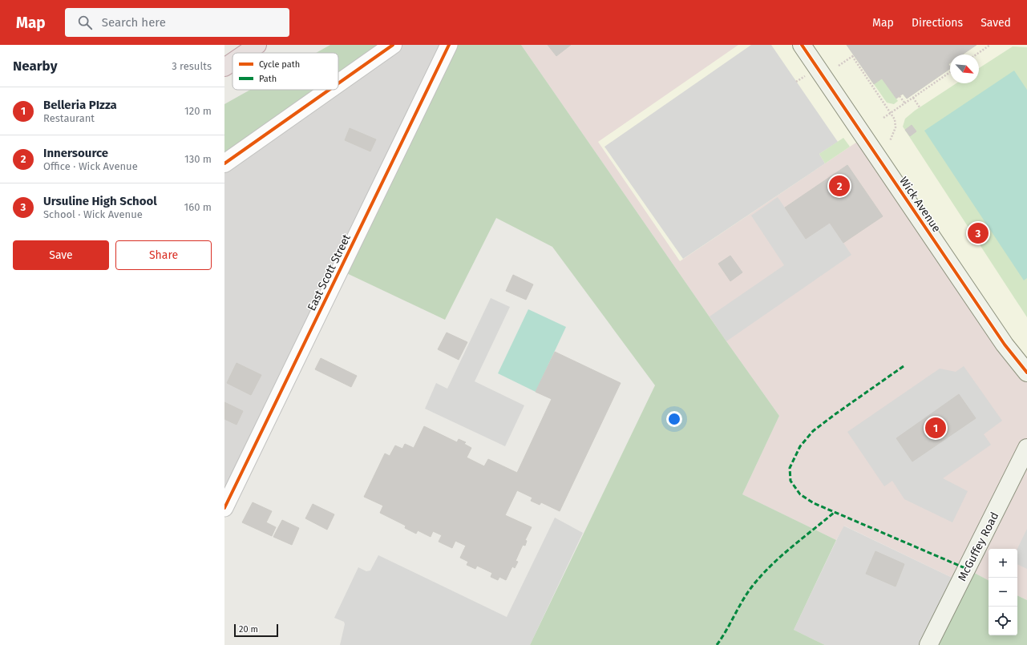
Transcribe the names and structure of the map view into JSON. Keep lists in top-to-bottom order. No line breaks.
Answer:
{"streets":{"main road":["Wick Avenue","McGuffey Road"],"street":["East Scott Street"]},"legend":["Cycle path","Path"],"scale_bar":"20 m","north":"bottom right","page":{"header":"Map","search":"Search here","nav":["Map","Directions","Saved"],"heading":["Nearby","3 results"],"list":[{"mark":"1","name":"Belleria PIzza","note":"Restaurant","value":"120 m"},{"mark":"2","name":"Innersource","note":"Office · Wick Avenue","value":"130 m"},{"mark":"3","name":"Ursuline High School","note":"School · Wick Avenue","value":"160 m"}],"pins":["2","3","1"],"buttons":["Save","Share"],"map_buttons":["+","−"],"scale":"20 m"}}
